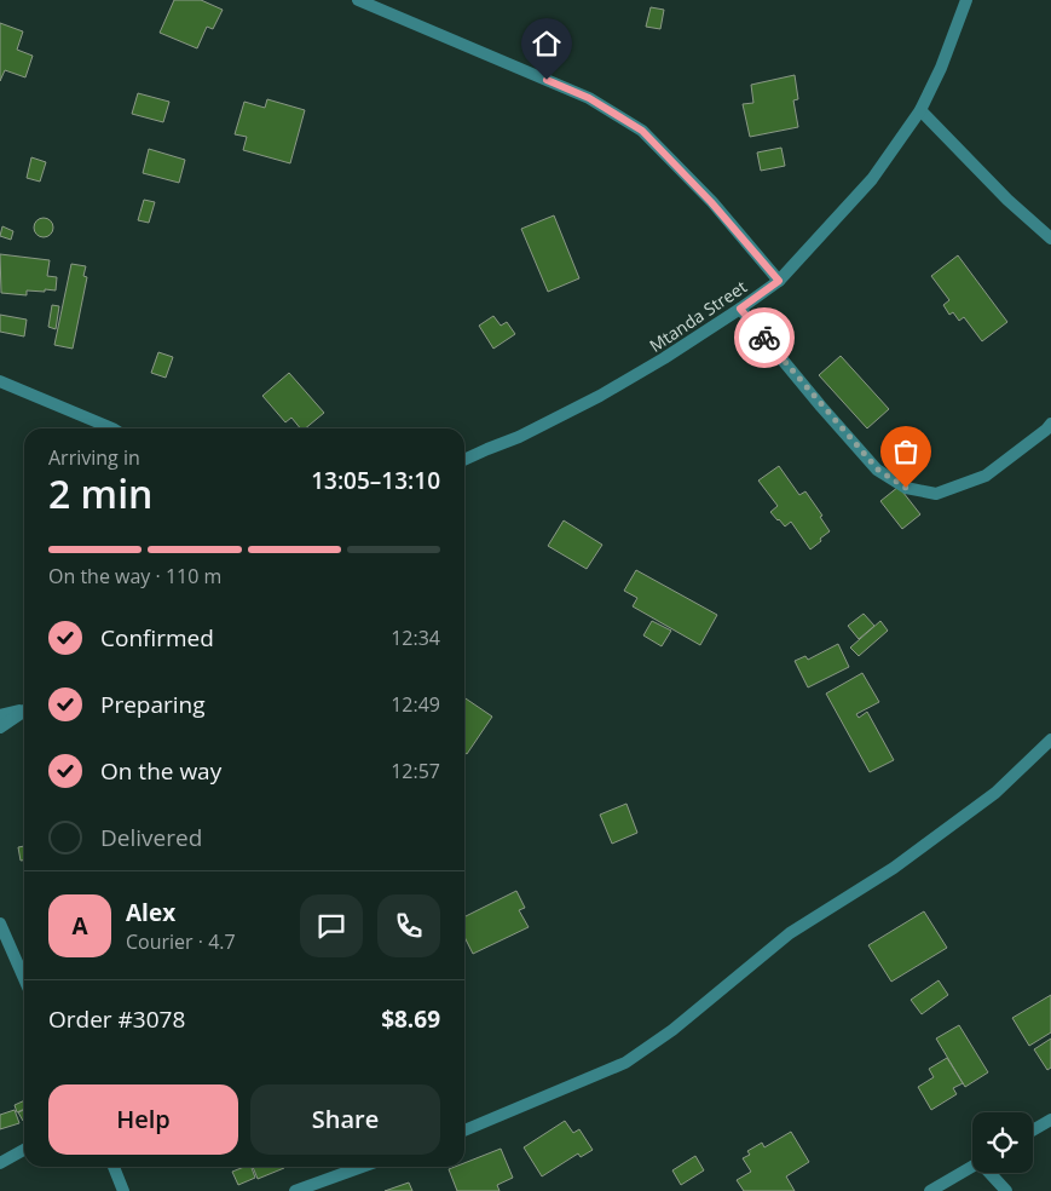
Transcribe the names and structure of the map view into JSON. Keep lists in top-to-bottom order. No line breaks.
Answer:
{"streets":{"street":["Mtanda Street"]},"page":{"heading":["2 min","Arriving in","13:05–13:10"],"panel":["Alex","Courier · 4.7","Order #3078","$8.69"],"bar":"On the way · 110 m","list":[["Confirmed","12:34"],["Preparing","12:49"],["On the way","12:57"],"Delivered"],"round":"A","buttons":["Help","Share"]}}
